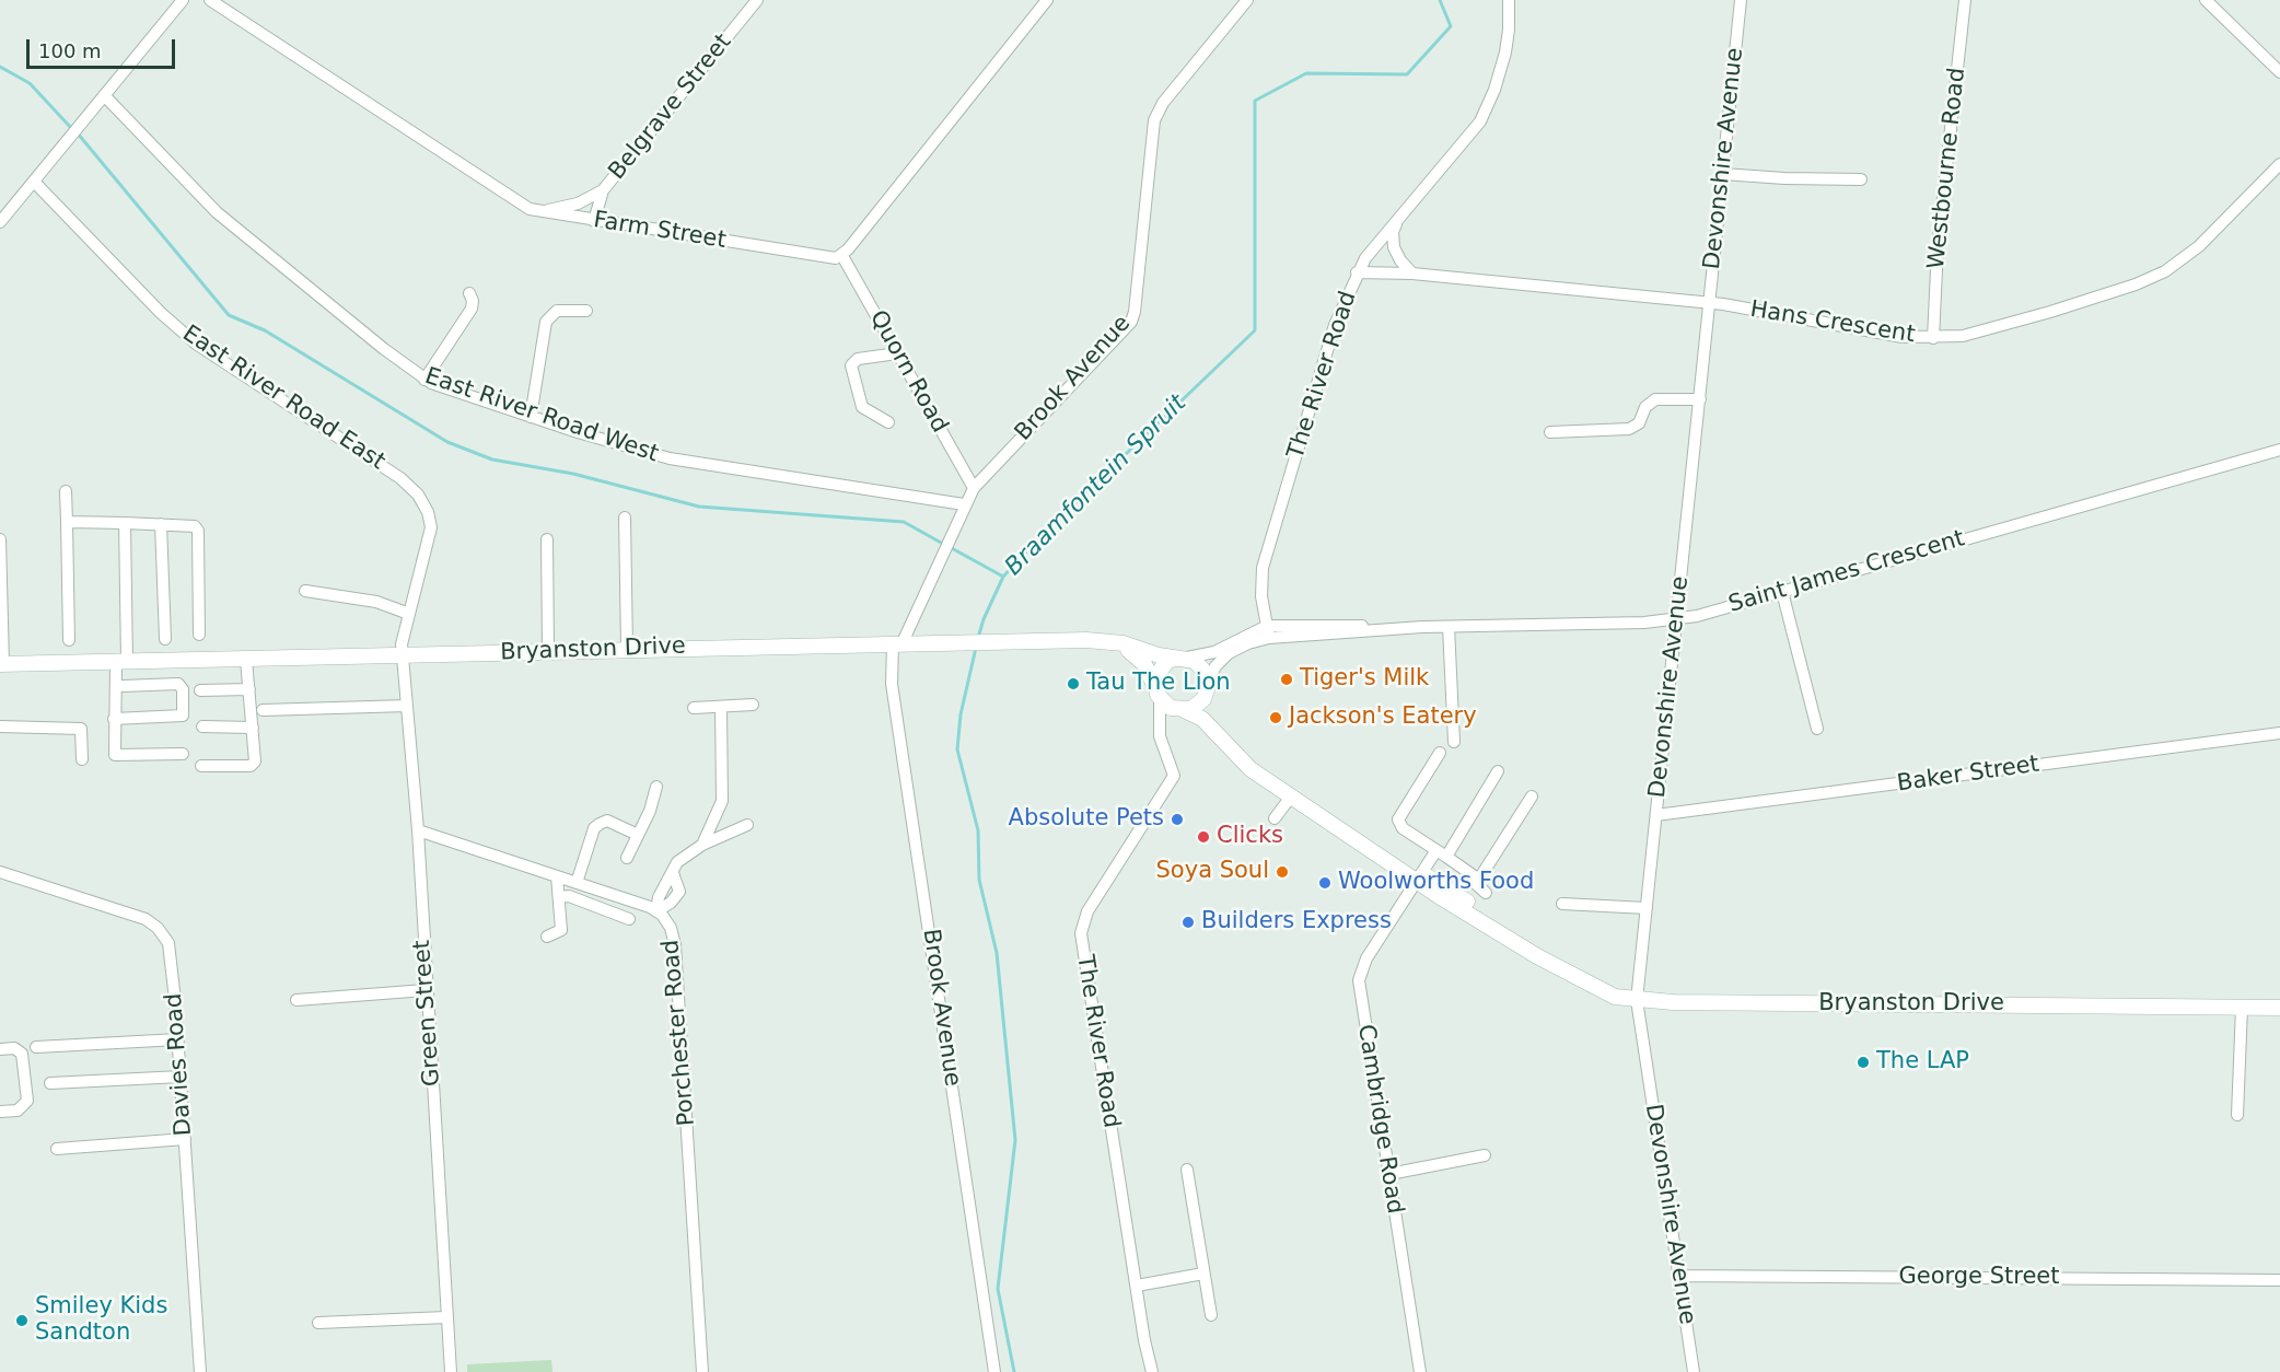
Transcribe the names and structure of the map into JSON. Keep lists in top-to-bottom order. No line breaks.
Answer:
{"streets":{"main road":["Bryanston Drive"],"street":["Belgrave Street","Devonshire Avenue","Westbourne Road","Farm Street","Hans Crescent","Quorn Road","The River Road","Brook Avenue","East River Road East","East River Road West","Saint James Crescent","Baker Street","Green Street","Porchester Road","Davies Road","Cambridge Road","George Street"]},"crossings":[["Belgrave Street","Farm Street"],["Devonshire Avenue","Hans Crescent"],["Devonshire Avenue","Saint James Crescent"],["Devonshire Avenue","Bryanston Drive"],["Devonshire Avenue","Baker Street"],["Devonshire Avenue","George Street"],["Westbourne Road","Hans Crescent"],["Farm Street","Quorn Road"],["Hans Crescent","The River Road"],["Quorn Road","Brook Avenue"],["The River Road","Saint James Crescent"],["The River Road","Bryanston Drive"],["Brook Avenue","East River Road West"],["Brook Avenue","Bryanston Drive"],["East River Road East","Bryanston Drive"],["East River Road East","Green Street"],["Saint James Crescent","Bryanston Drive"],["Bryanston Drive","Green Street"],["Bryanston Drive","Cambridge Road"],["Green Street","Porchester Road"]],"water":["Braamfontein Spruit"],"places":["Tiger's Milk","Tau The Lion","Jackson's Eatery","Absolute Pets","Clicks","Soya Soul","Woolworths Food","Builders Express","The LAP","Smiley Kids Sandton"],"scale_bar":"100 m"}
